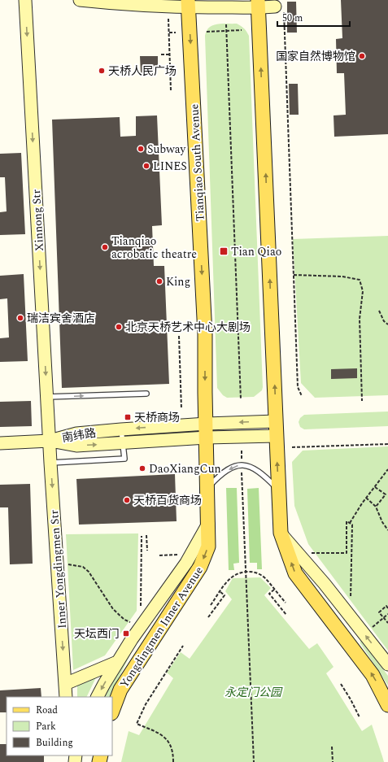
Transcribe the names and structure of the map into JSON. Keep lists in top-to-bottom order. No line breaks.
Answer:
{"streets":{"main road":["Tianqiao South Avenue","Yongdingmen Inner Avenue"],"street":["Xinnong Str","南纬路","Inner Yongdingmen Str"]},"crossings":[["Tianqiao South Avenue","南纬路"],["Tianqiao South Avenue","Yongdingmen Inner Avenue"],["Xinnong Str","南纬路"],["Xinnong Str","Inner Yongdingmen Str"],["南纬路","Inner Yongdingmen Str"],["南纬路","Yongdingmen Inner Avenue"]],"one_way":["Xinnong Str","Inner Yongdingmen Str","Yongdingmen Inner Avenue"],"parks":["永定门公园"],"places":{"other":["国家自然博物馆","天桥人民广场","Subway","LINES","Tianqiao acrobatic theatre","King","瑞洁宾舍酒店","北京天桥艺术中心大剧场","DaoXiangCun","天桥百货商场"],"transit":["Tian Qiao","天桥商场","天坛西门"]},"legend":["Road","Park","Building"],"scale_bar":"50 m"}
